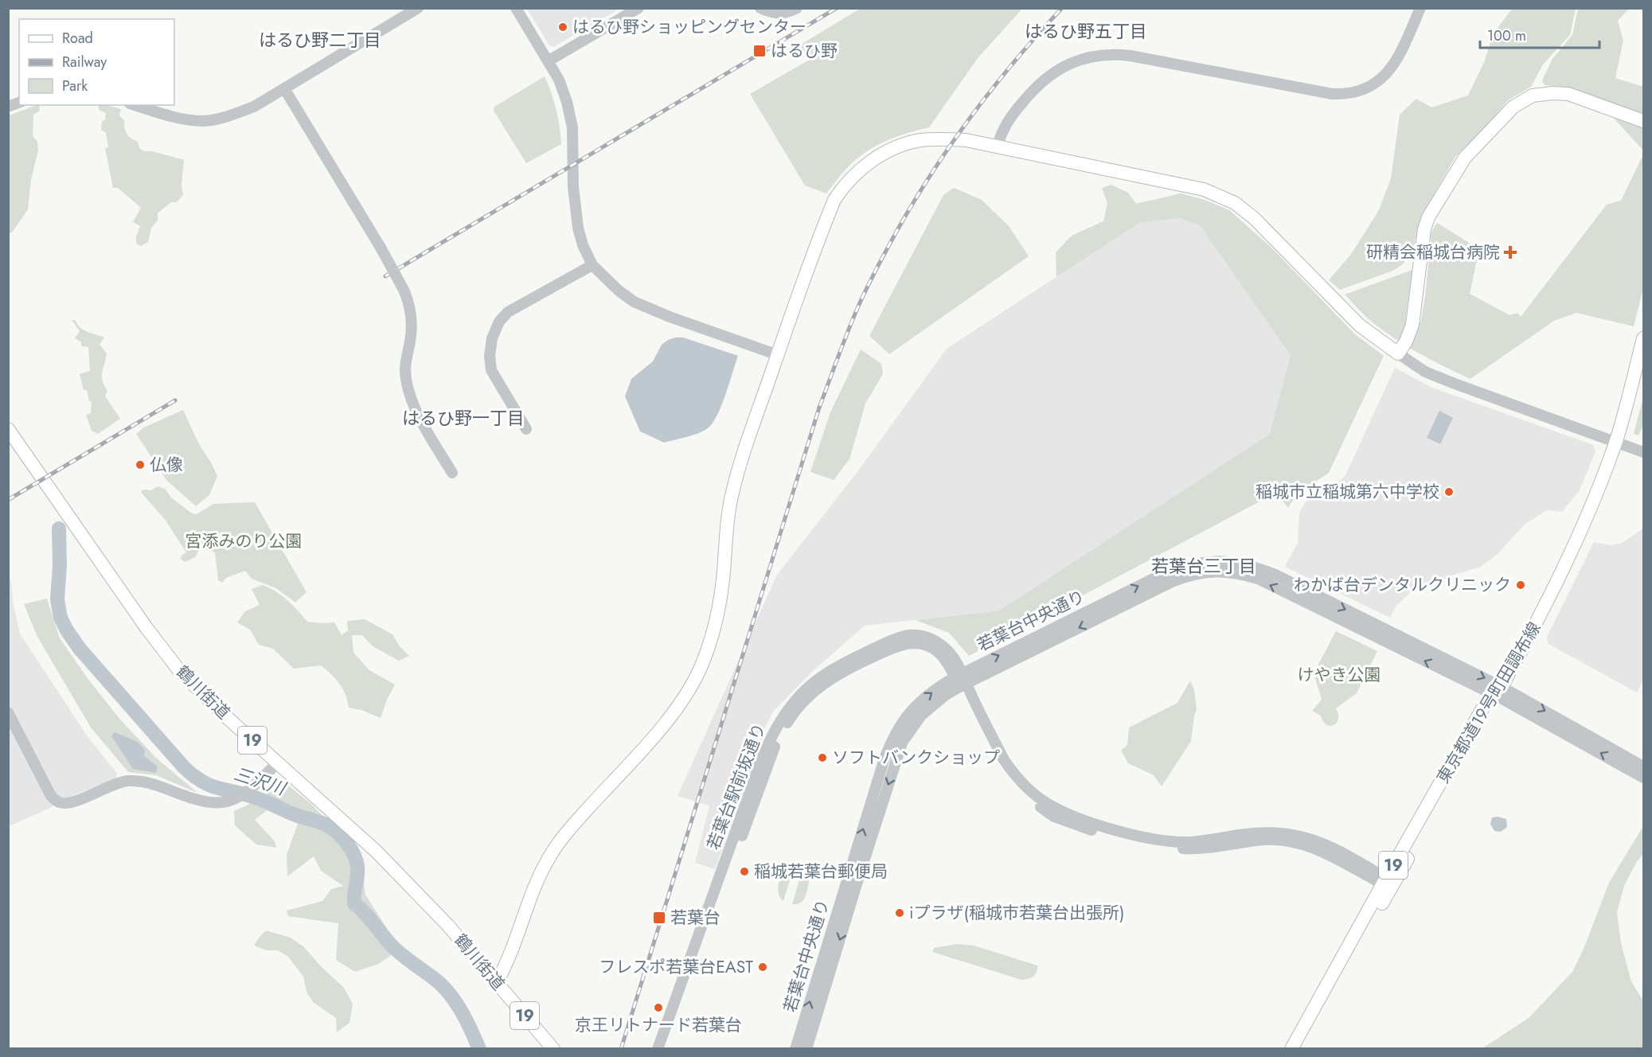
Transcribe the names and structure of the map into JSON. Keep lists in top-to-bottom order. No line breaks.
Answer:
{"streets":{"main road":["鶴川街道","東京都道19号町田調布線","19"],"street":["若葉台中央通り","若葉台駅前坂通り"]},"crossings":[["若葉台中央通り","東京都道19号町田調布線"],["若葉台中央通り","若葉台駅前坂通り"]],"districts":["はるひ野五丁目","はるひ野二丁目","はるひ野一丁目","若葉台三丁目"],"water":["三沢川"],"parks":["宮添みのり公園","けやき公園"],"places":{"other":["はるひ野ショッピングセンター","仏像","稲城市立稲城第六中学校","わかば台デンタルクリニック","ソフトバンクショップ","稲城若葉台郵便局","iプラザ(稲城市若葉台出張所)","フレスポ若葉台EAST","京王リトナード若葉台"],"transit":["はるひ野","若葉台"],"health":["研精会稲城台病院"]},"legend":["Road","Railway","Park"],"scale_bar":"100 m"}
